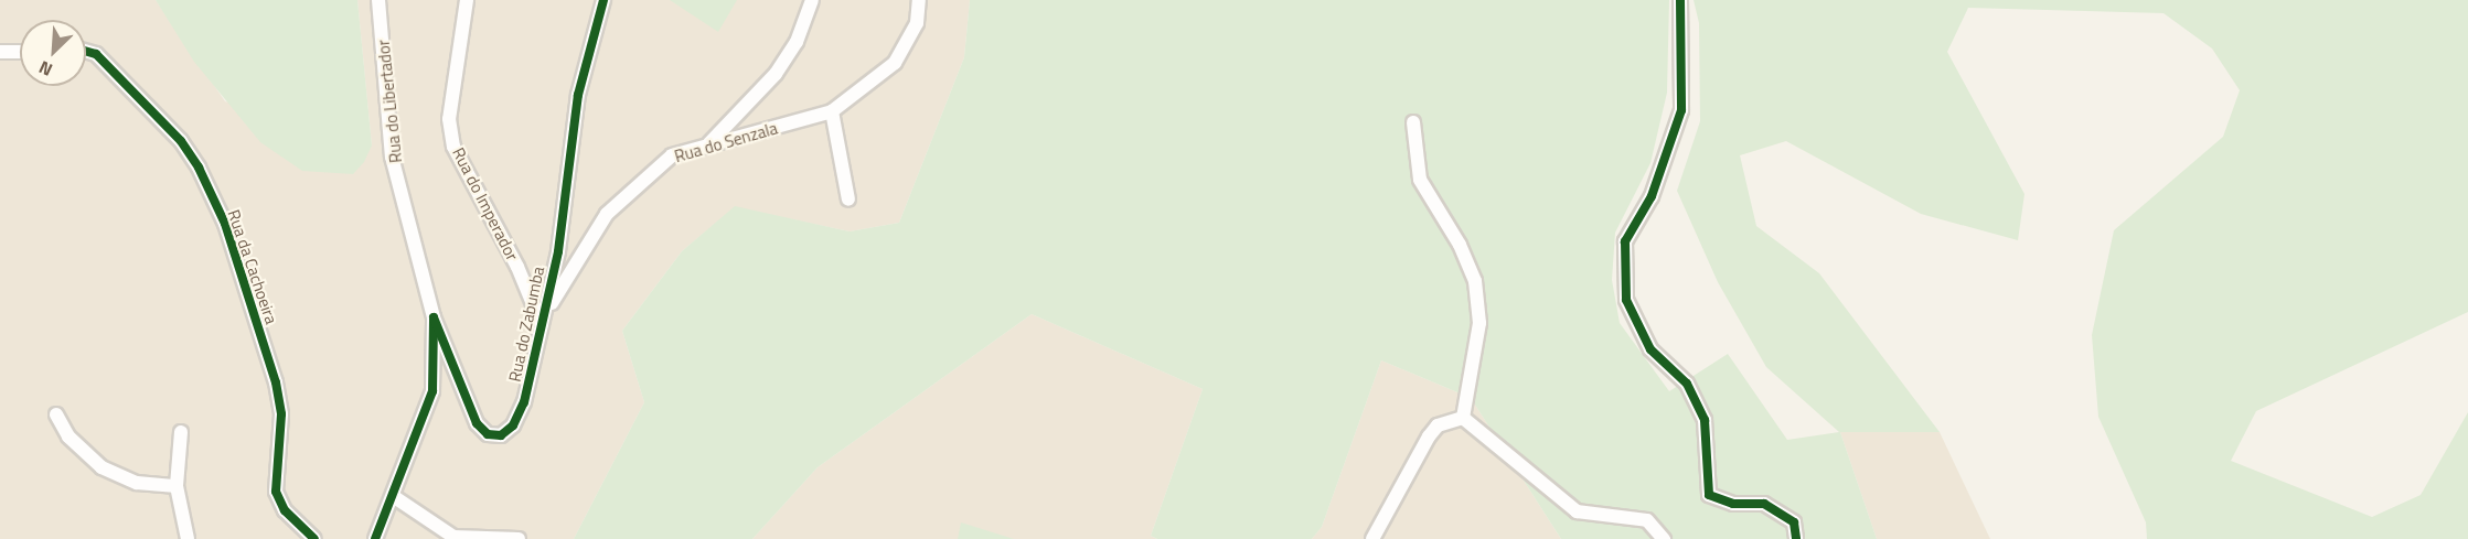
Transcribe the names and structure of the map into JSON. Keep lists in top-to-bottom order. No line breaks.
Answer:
{"streets":{"street":["Rua do Libertador","Rua do Senzala","Rua do Imperador","Rua da Cachoeira","Rua do Zabumba"]},"crossings":[["Rua do Libertador","Rua do Zabumba"],["Rua do Senzala","Rua do Imperador"],["Rua do Senzala","Rua do Zabumba"],["Rua do Imperador","Rua do Zabumba"]],"north":"bottom left"}
